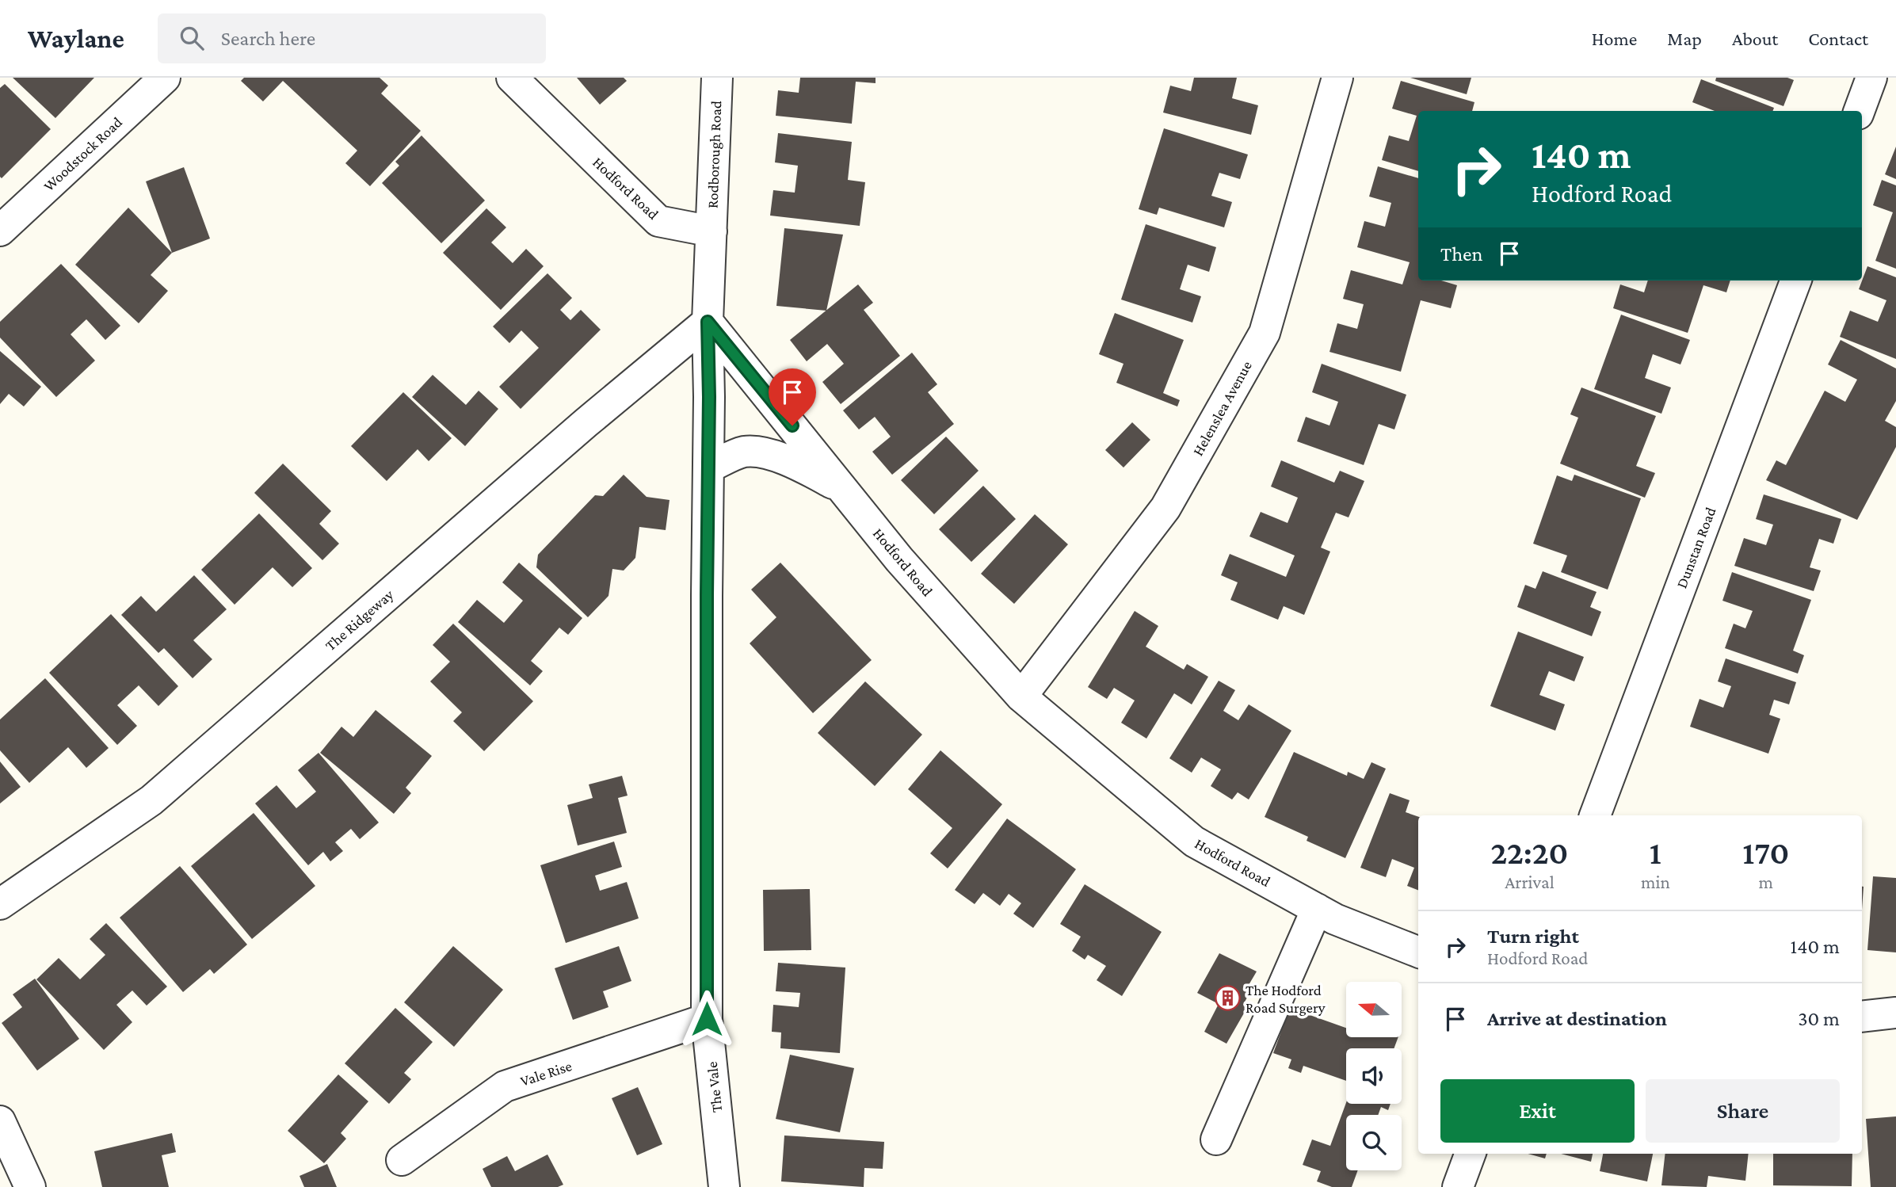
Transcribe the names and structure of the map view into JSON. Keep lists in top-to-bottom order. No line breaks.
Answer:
{"streets":{"street":["Woodstock Road","Rodborough Road","Hodford Road","Helenslea Avenue","Dunstan Road","The Ridgeway","Vale Rise","The Vale"]},"crossings":[["Rodborough Road","Hodford Road"],["Hodford Road","Helenslea Avenue"],["Hodford Road","The Ridgeway"],["Hodford Road","The Vale"],["The Ridgeway","The Vale"],["Vale Rise","The Vale"]],"places":{"building":["The Hodford Road Surgery"]},"north":"left","page":{"header":"Waylane","search":"Search here","nav":["Home","Map","About","Contact"],"turn":["140 m","Hodford Road"],"then":"Then","eta":["22:20","Arrival","1","min","170","m"],"list":[{"name":"Turn right","note":"Hodford Road","value":"140 m"},{"name":"Arrive at destination","value":"30 m"}],"buttons":["Exit","Share"]}}
